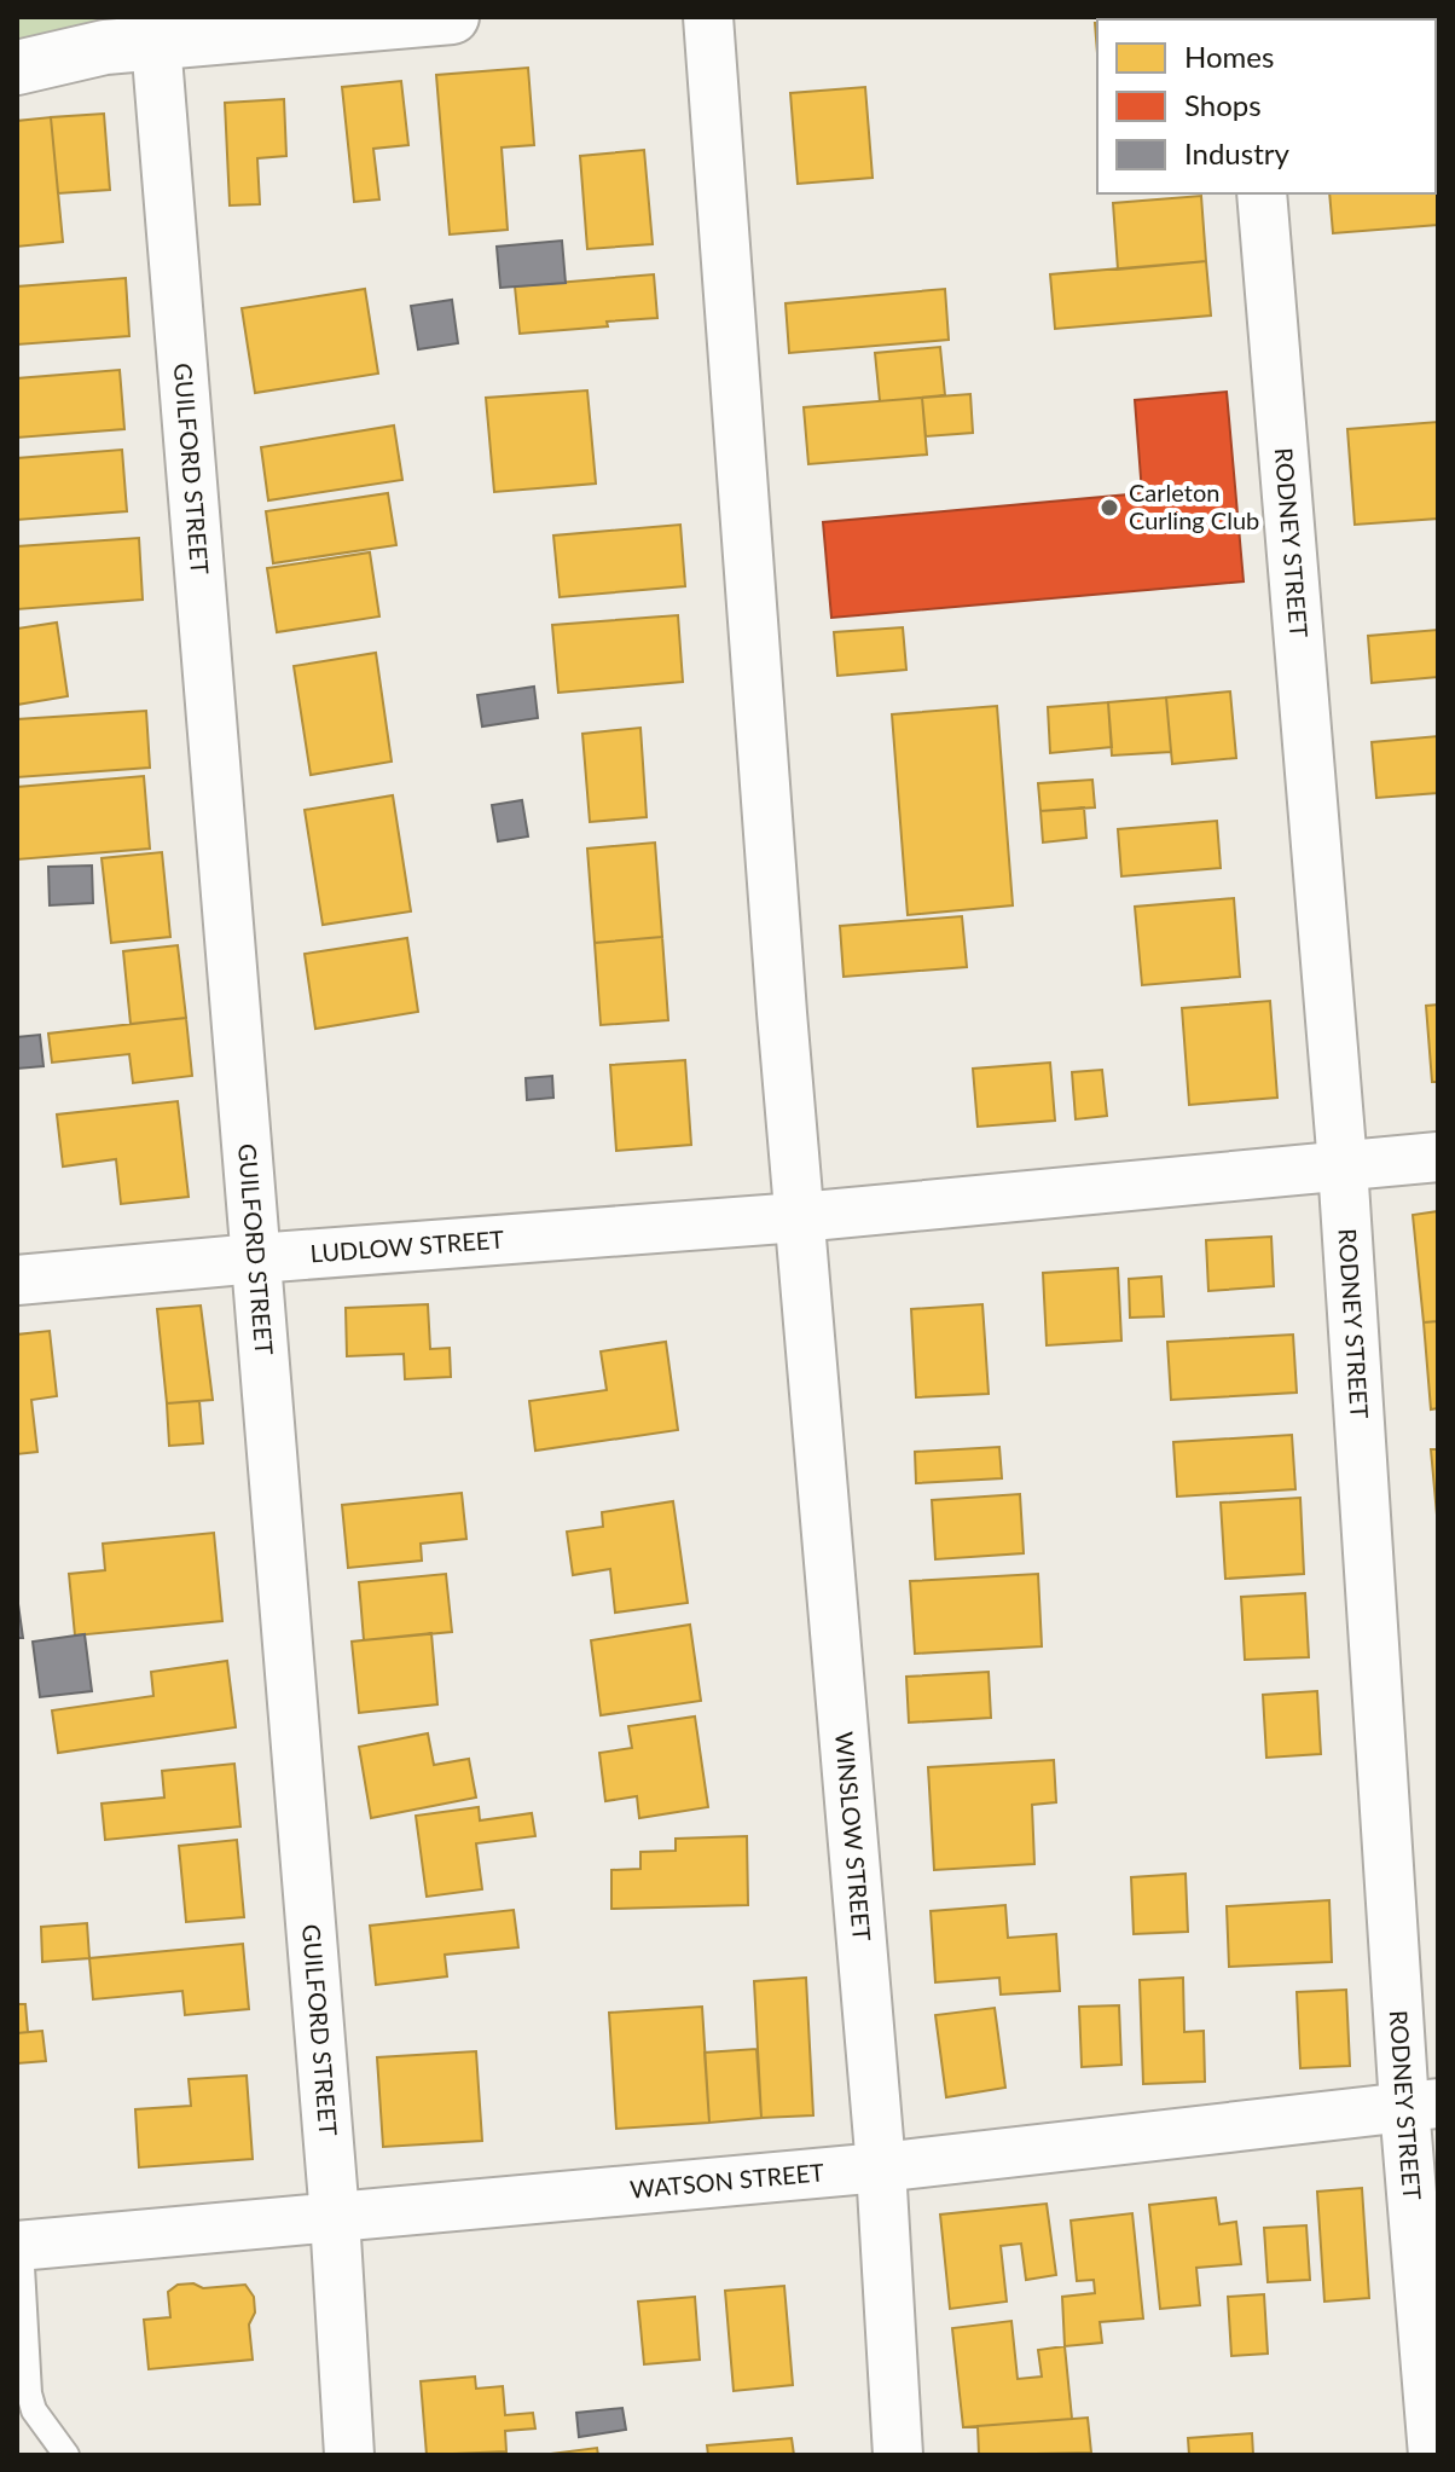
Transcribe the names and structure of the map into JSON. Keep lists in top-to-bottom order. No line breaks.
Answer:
{"streets":{"street":["GUILFORD STREET","RODNEY STREET","LUDLOW STREET","WINSLOW STREET","WATSON STREET"]},"crossings":[["GUILFORD STREET","LUDLOW STREET"],["GUILFORD STREET","WATSON STREET"],["RODNEY STREET","LUDLOW STREET"],["RODNEY STREET","WATSON STREET"],["LUDLOW STREET","WINSLOW STREET"],["WINSLOW STREET","WATSON STREET"]],"places":["Carleton Curling Club"],"legend":["Homes","Shops","Industry"]}
